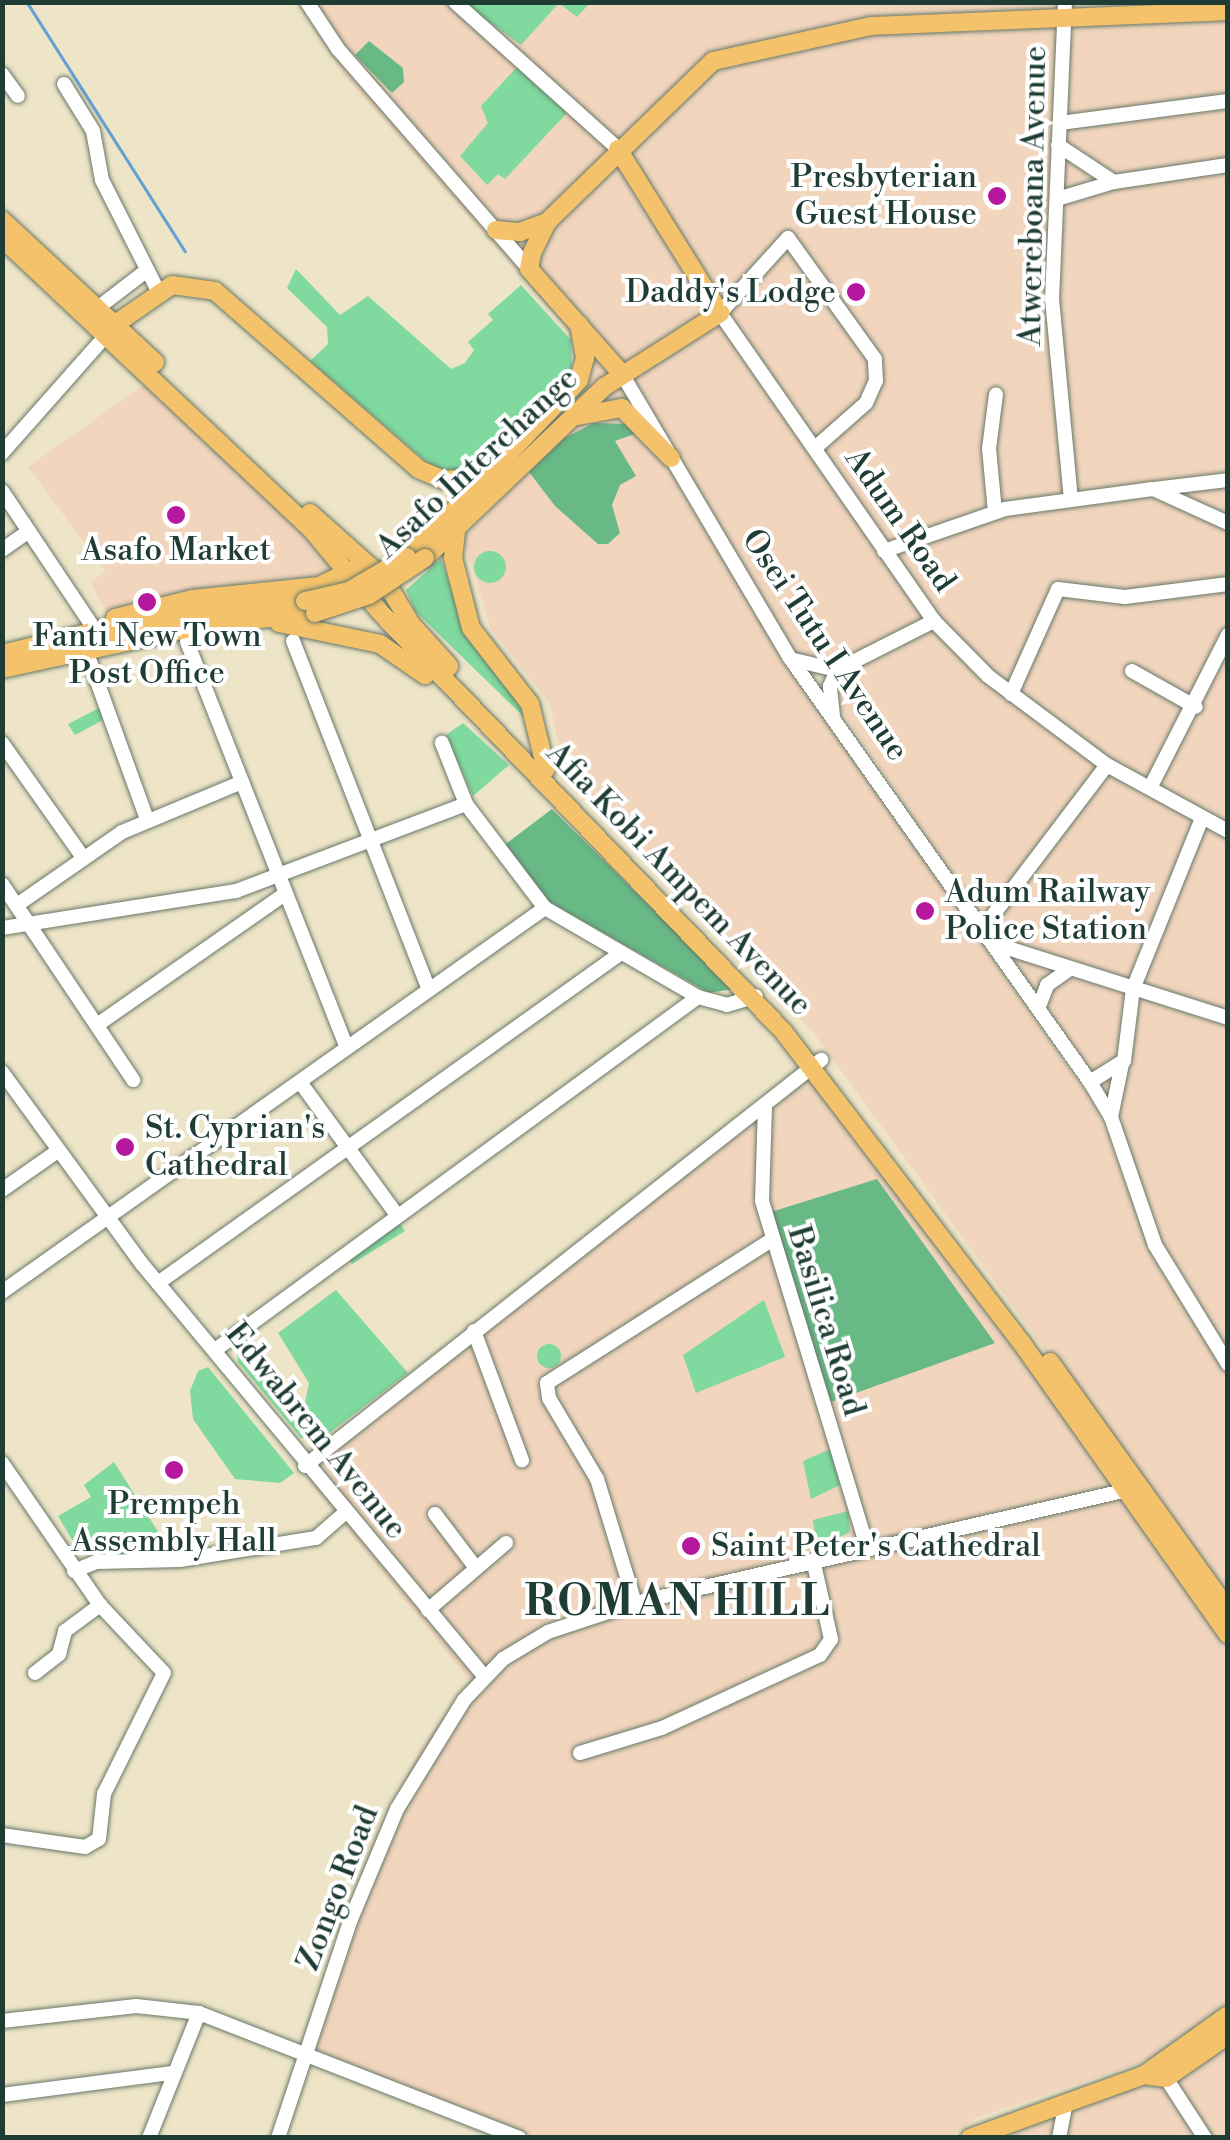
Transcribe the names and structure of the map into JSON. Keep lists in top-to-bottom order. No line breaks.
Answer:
{"streets":{"main road":["Asafo Interchange","Adum Road","Osei Tutu I Avenue","Afia Kobi Ampem Avenue"],"street":["Atwereboana Avenue","Basilica Road","Edwabrem Avenue","Zongo Road"]},"crossings":[["Asafo Interchange","Adum Road"],["Asafo Interchange","Osei Tutu I Avenue"],["Afia Kobi Ampem Avenue","Zongo Road"],["Basilica Road","Zongo Road"],["Edwabrem Avenue","Zongo Road"]],"districts":["ROMAN HILL"],"places":["Presbyterian Guest House","Daddy's Lodge","Asafo Market","Fanti New Town Post Office","Adum Railway Police Station","St. Cyprian's Cathedral","Prempeh Assembly Hall","Saint Peter's Cathedral"]}
